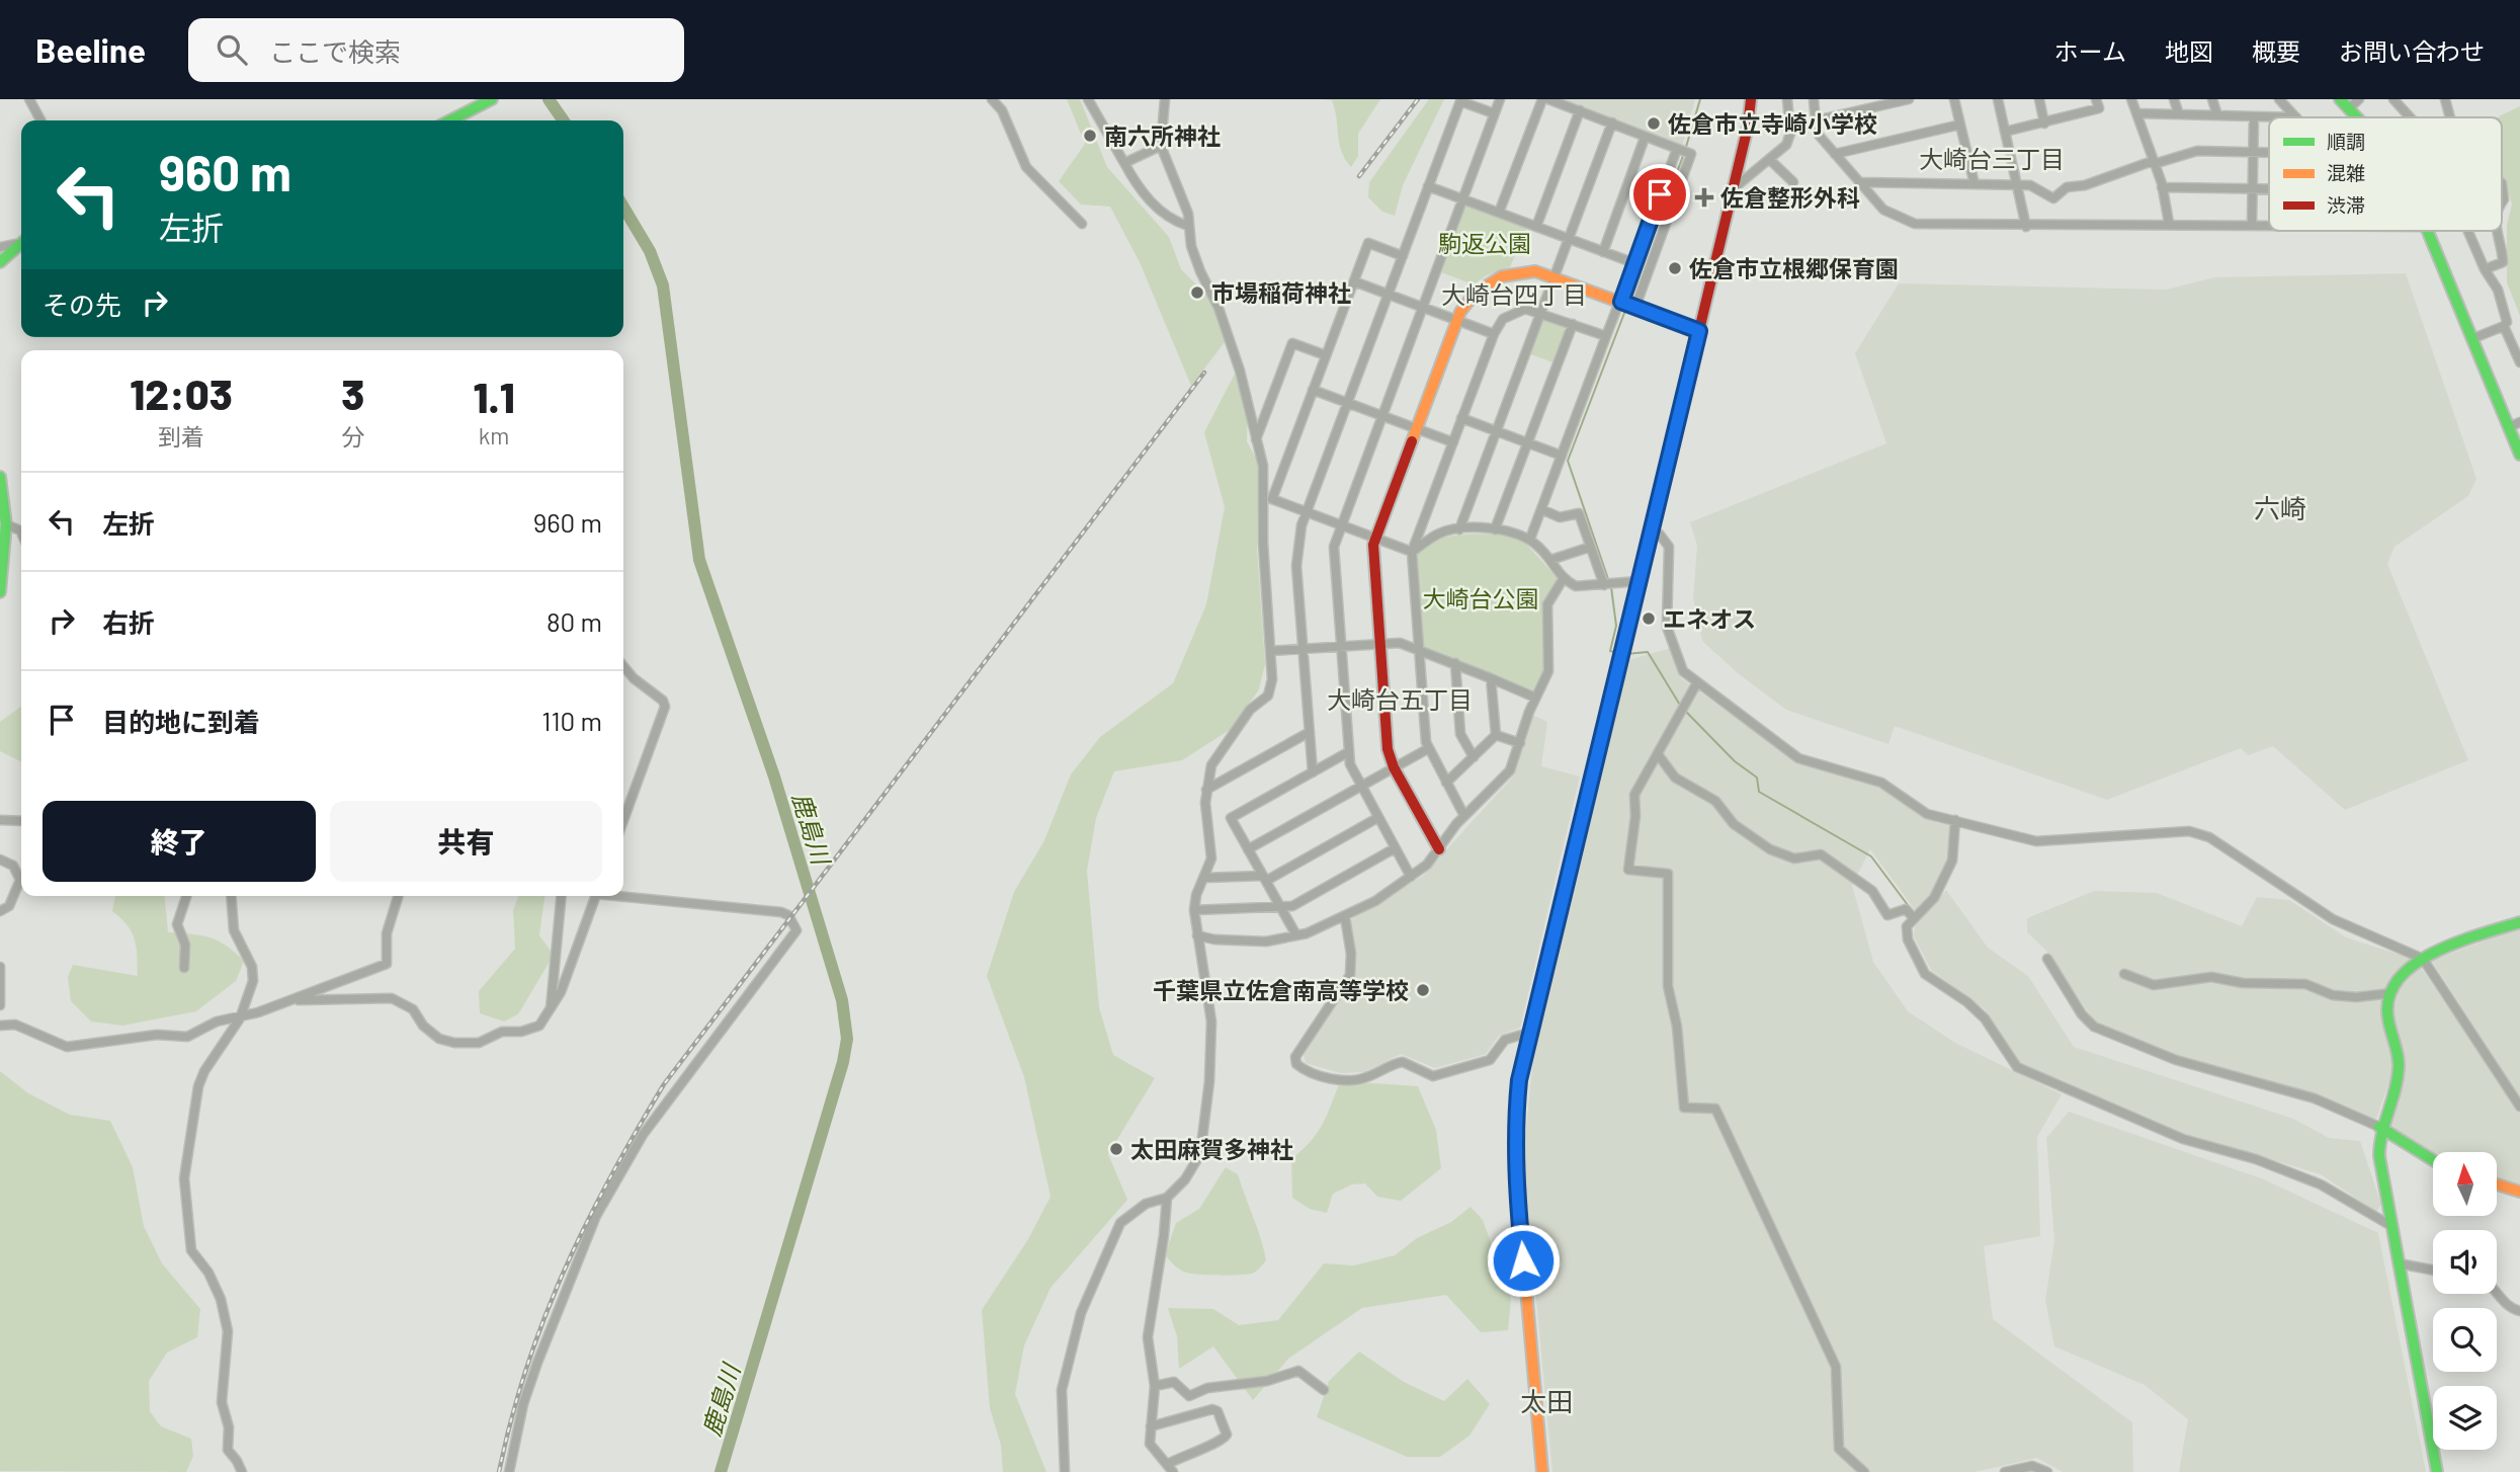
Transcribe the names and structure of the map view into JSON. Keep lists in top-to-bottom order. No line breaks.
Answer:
{"districts":["大崎台三丁目","大崎台四丁目","六崎","大崎台五丁目","太田"],"water":["鹿島川"],"parks":["駒返公園","大崎台公園"],"places":{"other":["佐倉市立寺崎小学校","南六所神社","佐倉市立根郷保育園","市場稲荷神社","エネオス","千葉県立佐倉南高等学校","太田麻賀多神社"],"health":["佐倉整形外科"]},"legend":["順調","混雑","渋滞"],"north":"top","page":{"header":"Beeline","search":"ここで検索","nav":["ホーム","地図","概要","お問い合わせ"],"turn":["960 m","左折"],"then":"その先","eta":["12:03","到着","3","分","1.1","km"],"list":[{"name":"左折","value":"960 m"},{"name":"右折","value":"80 m"},{"name":"目的地に到着","value":"110 m"}],"buttons":["終了","共有"]}}
